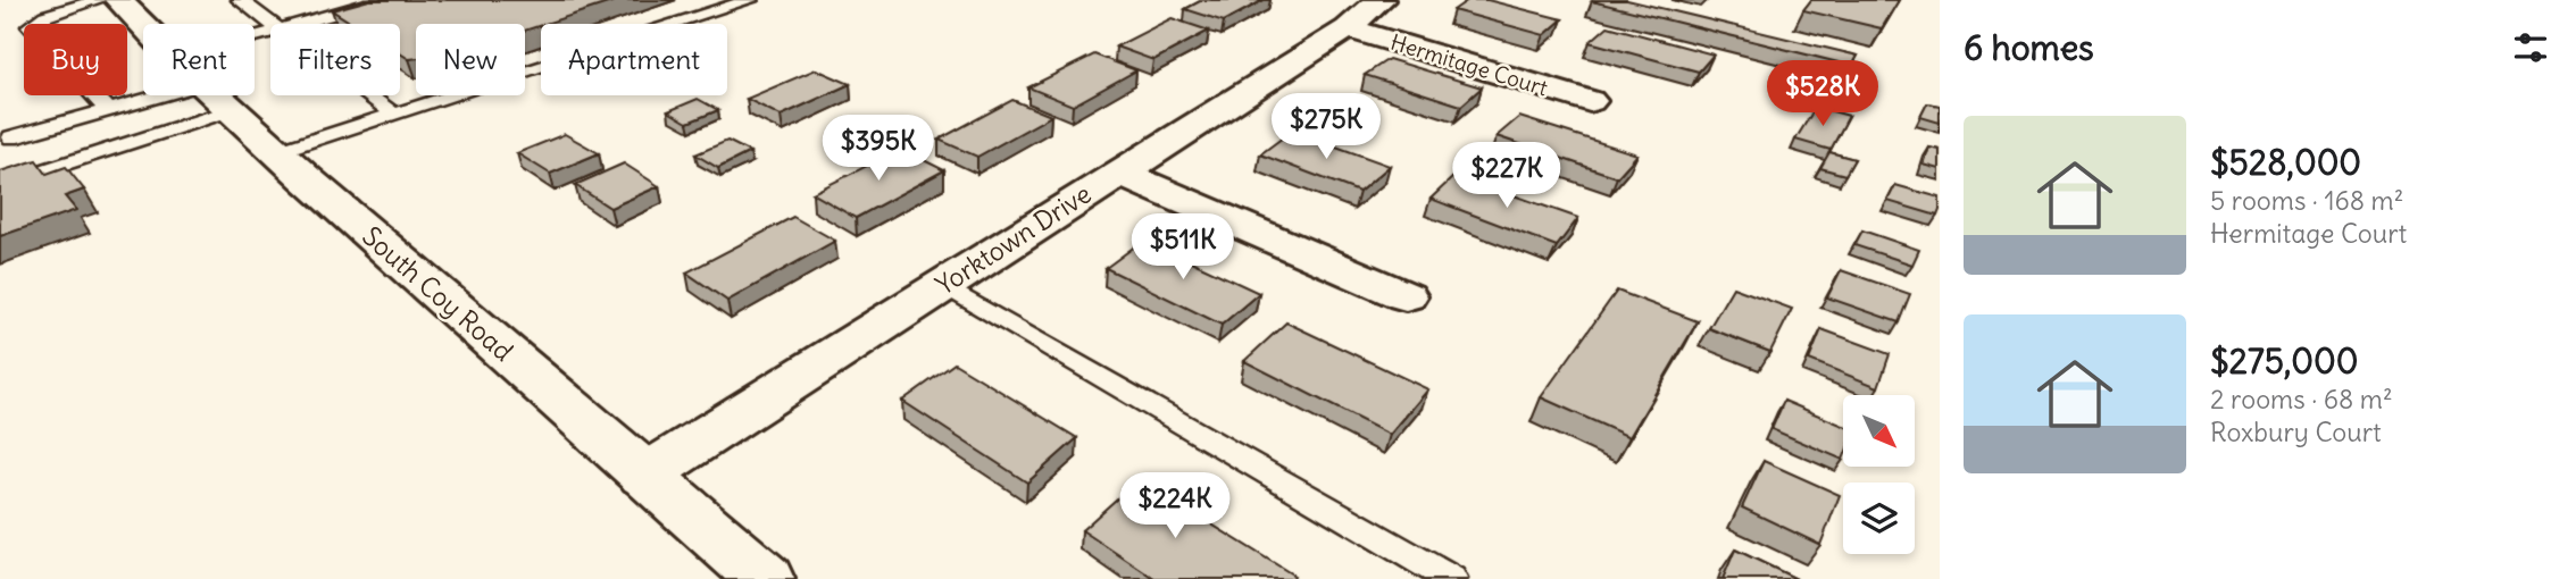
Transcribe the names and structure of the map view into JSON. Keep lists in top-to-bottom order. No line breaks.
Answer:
{"streets":{"street":["Hermitage Court","Yorktown Drive","South Coy Road"]},"crossings":[["Hermitage Court","Yorktown Drive"],["Yorktown Drive","South Coy Road"]],"north":"bottom right","page":{"heading":"6 homes","chip":["Buy","Rent","Filters","New","Apartment"],"price":["$528K","$275K","$395K","$227K","$511K","$224K"],"list":[{"name":"$528,000","note":"5 rooms · 168 m² · Hermitage Court"},{"name":"$275,000","note":"2 rooms · 68 m² · Roxbury Court"}]}}
